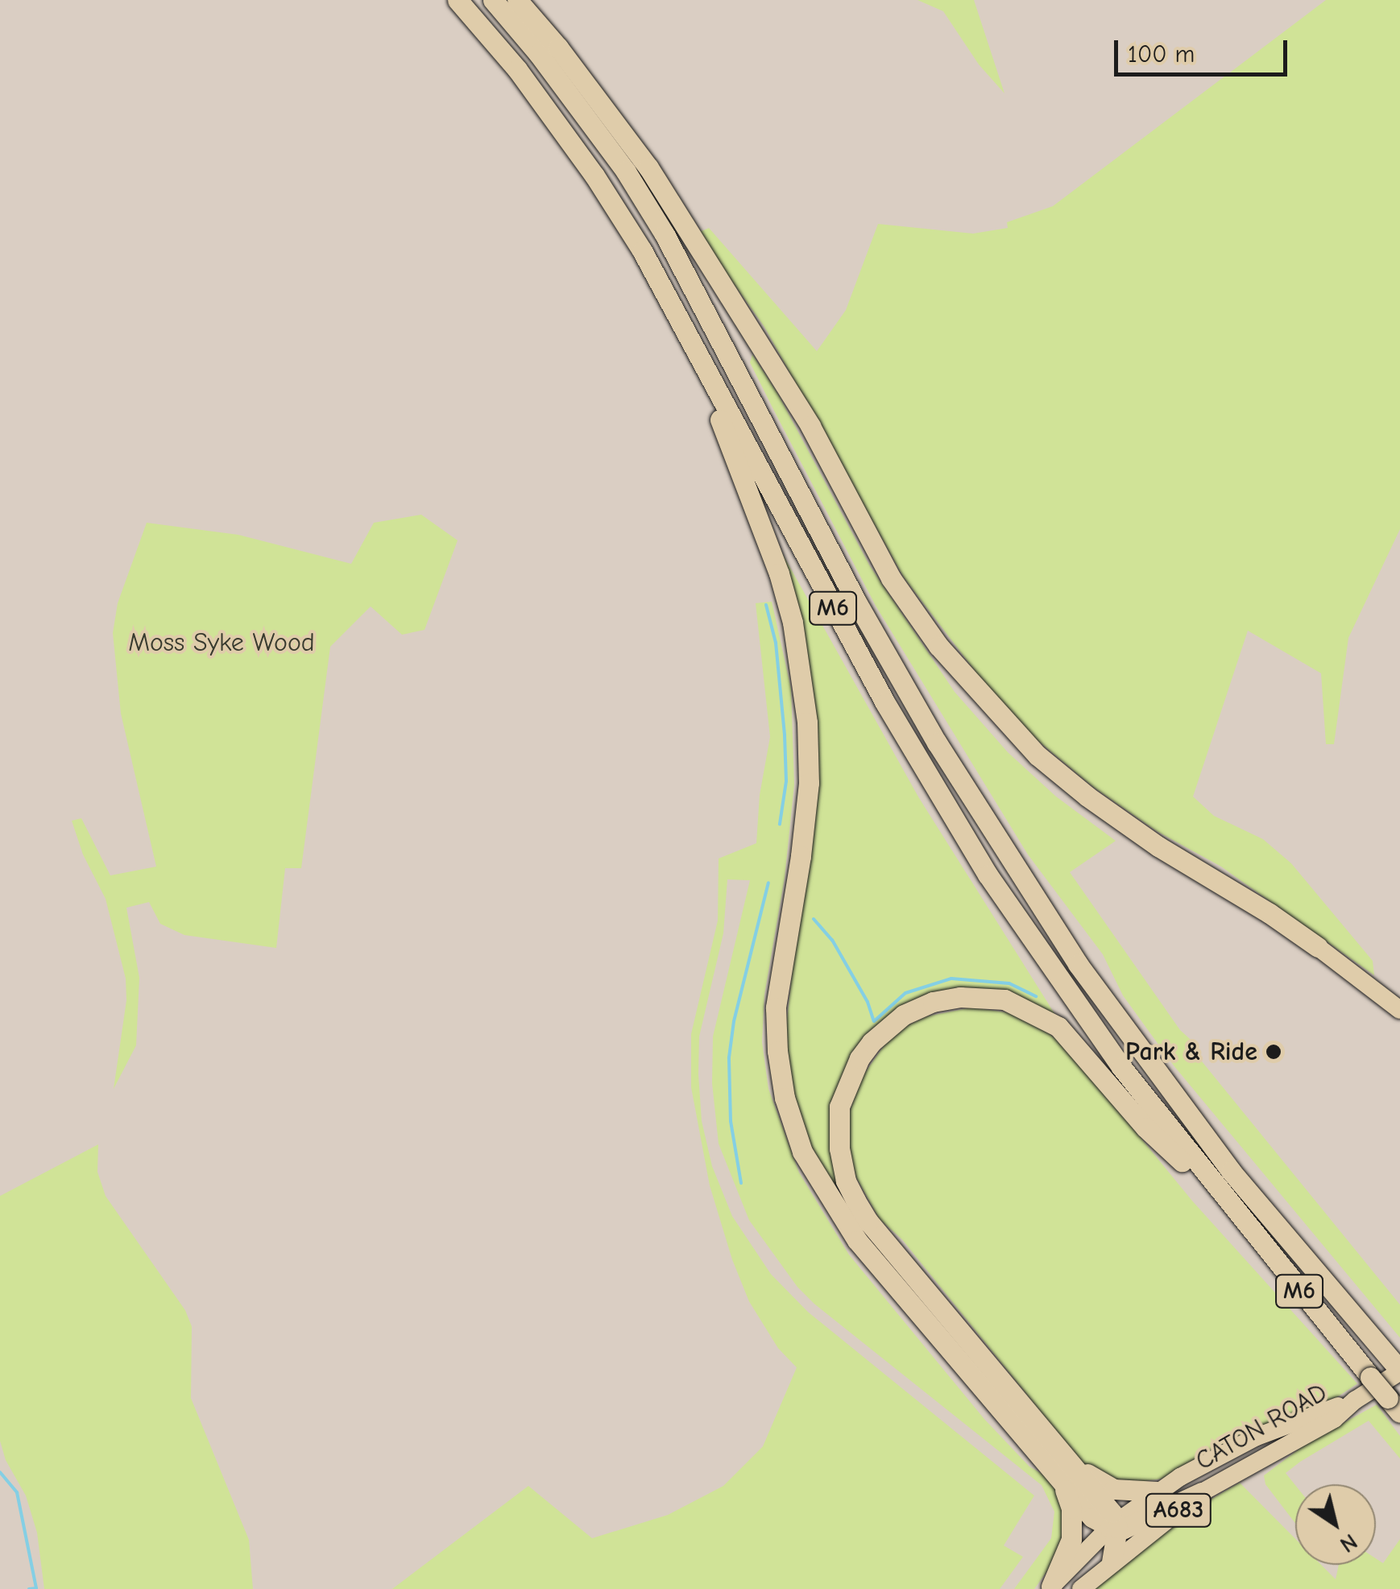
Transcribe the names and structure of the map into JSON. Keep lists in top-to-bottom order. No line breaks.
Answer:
{"streets":{"highway":["M6","CATON ROAD","A683"]},"crossings":[["M6","CATON ROAD"]],"parks":["Moss Syke Wood"],"places":["Park & Ride"],"scale_bar":"100 m","north":"bottom right"}
